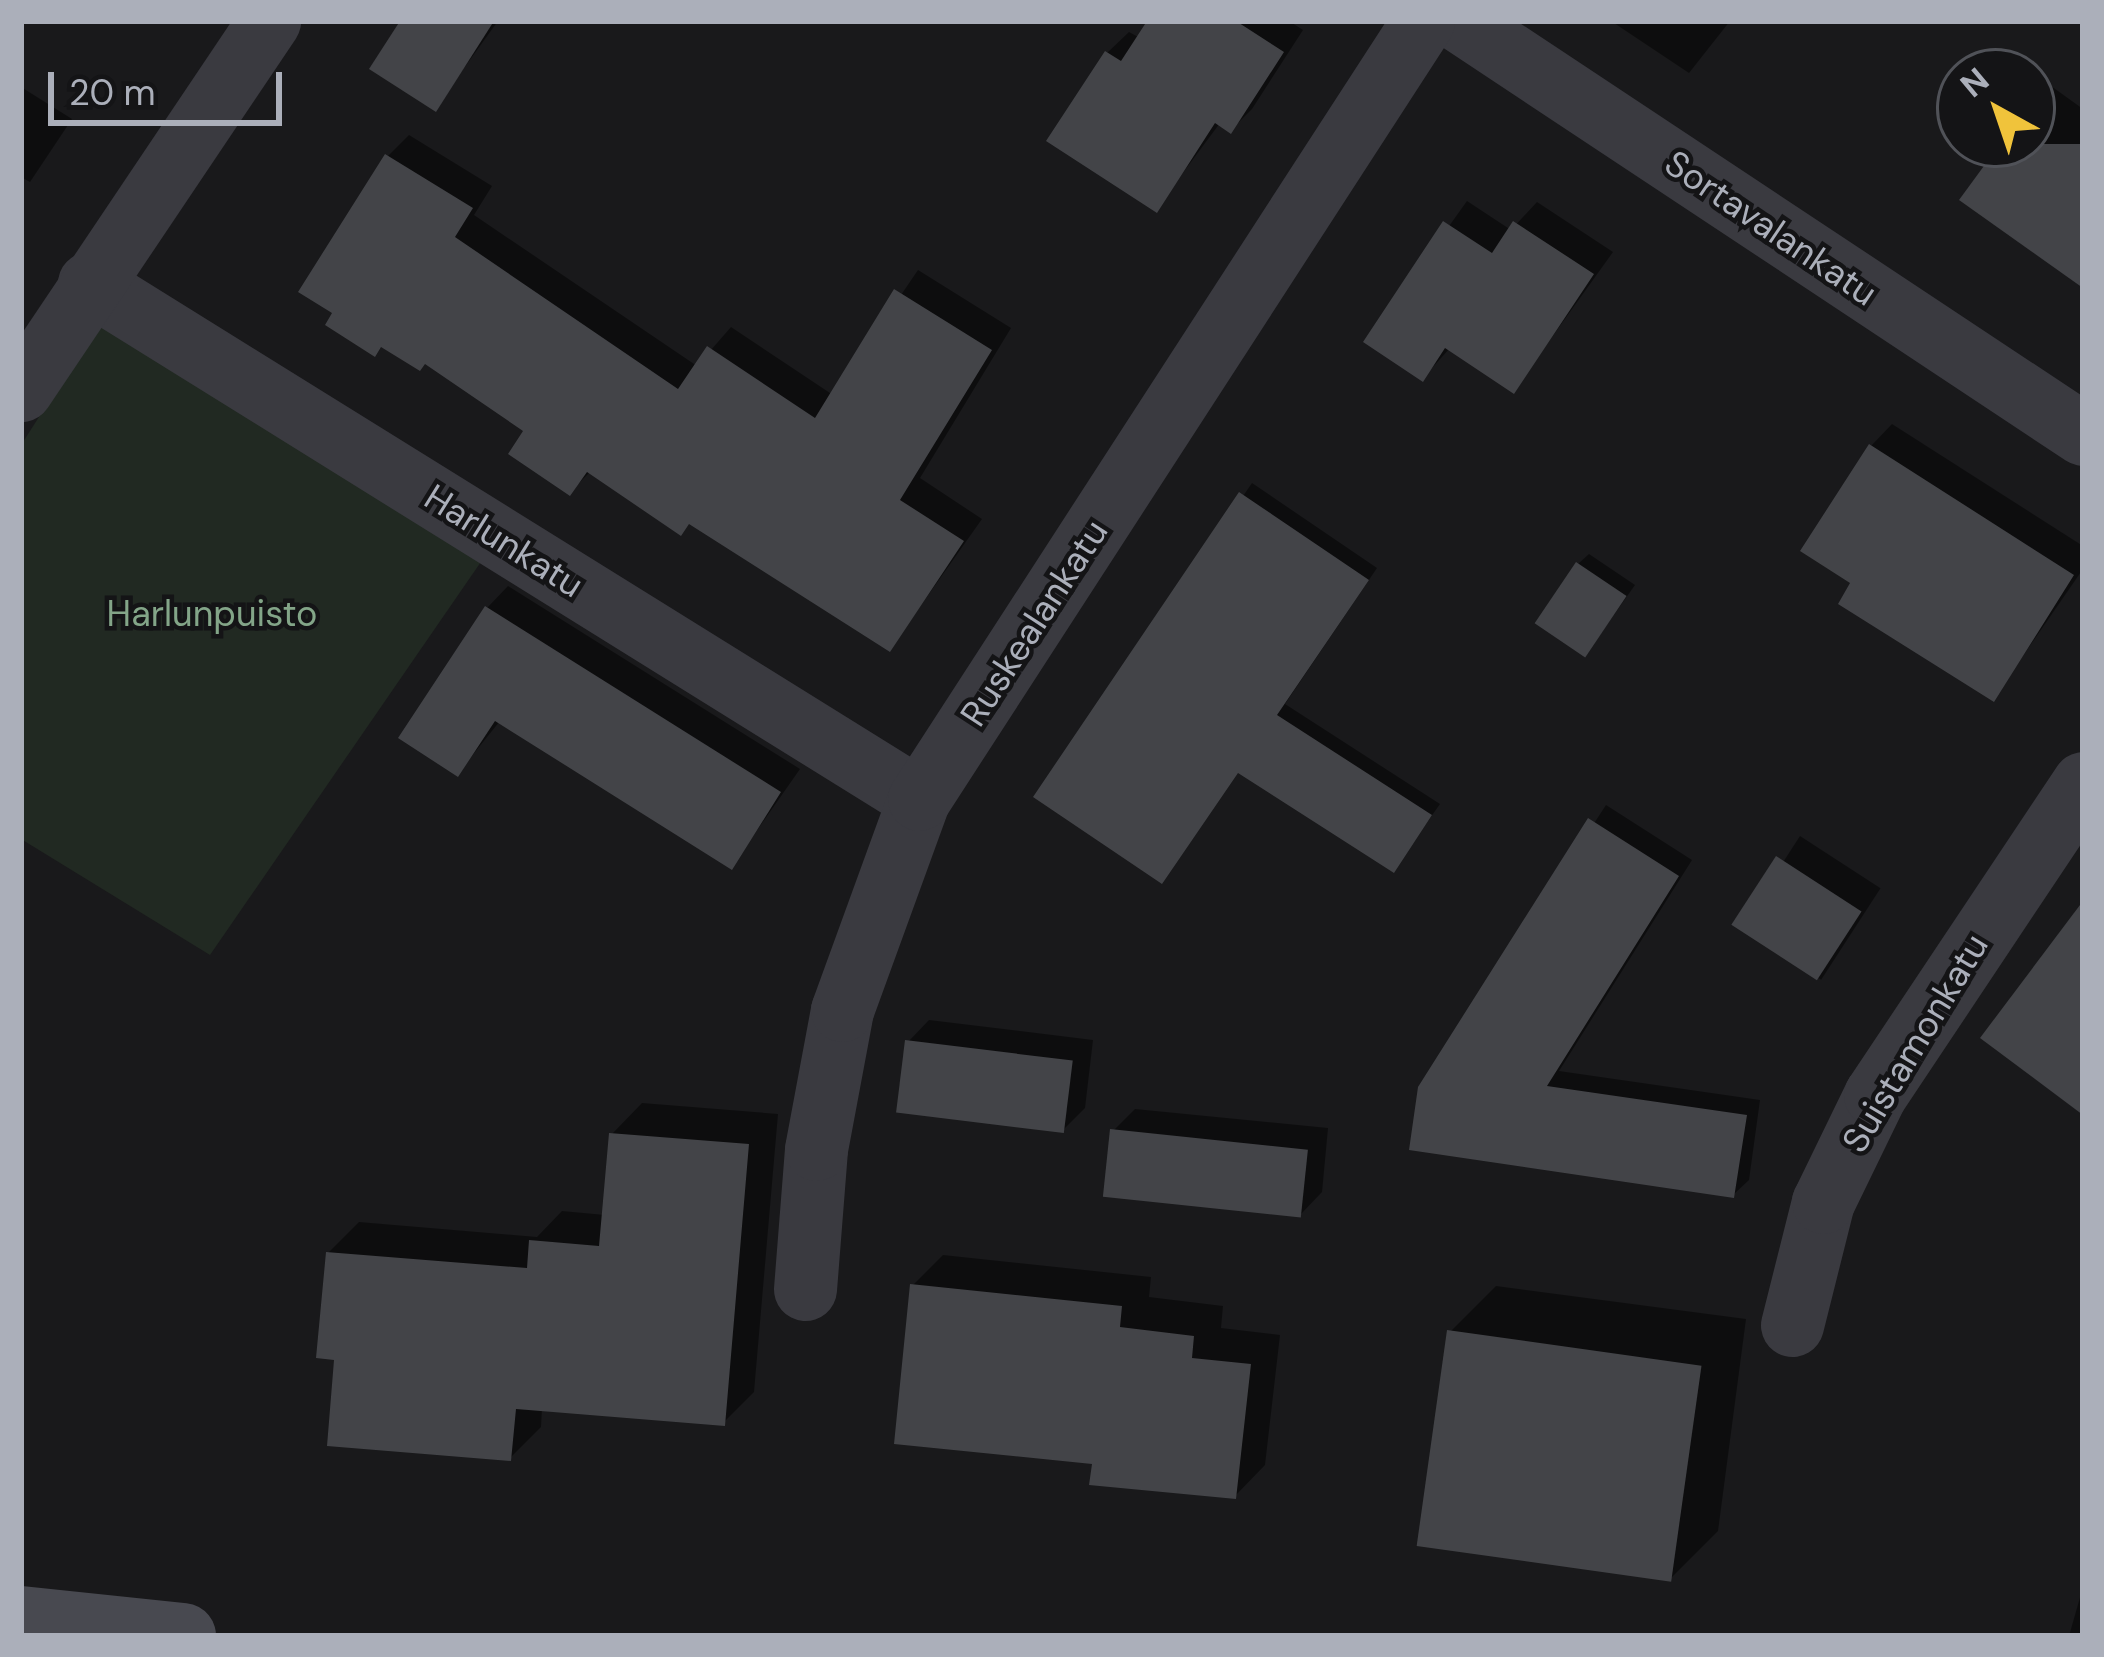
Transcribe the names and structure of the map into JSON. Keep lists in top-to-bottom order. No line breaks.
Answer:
{"streets":{"street":["Sortavalankatu","Harlunkatu","Ruskealankatu","Suistamonkatu"]},"crossings":[["Harlunkatu","Ruskealankatu"]],"parks":["Harlunpuisto"],"scale_bar":"20 m","north":"top left"}
